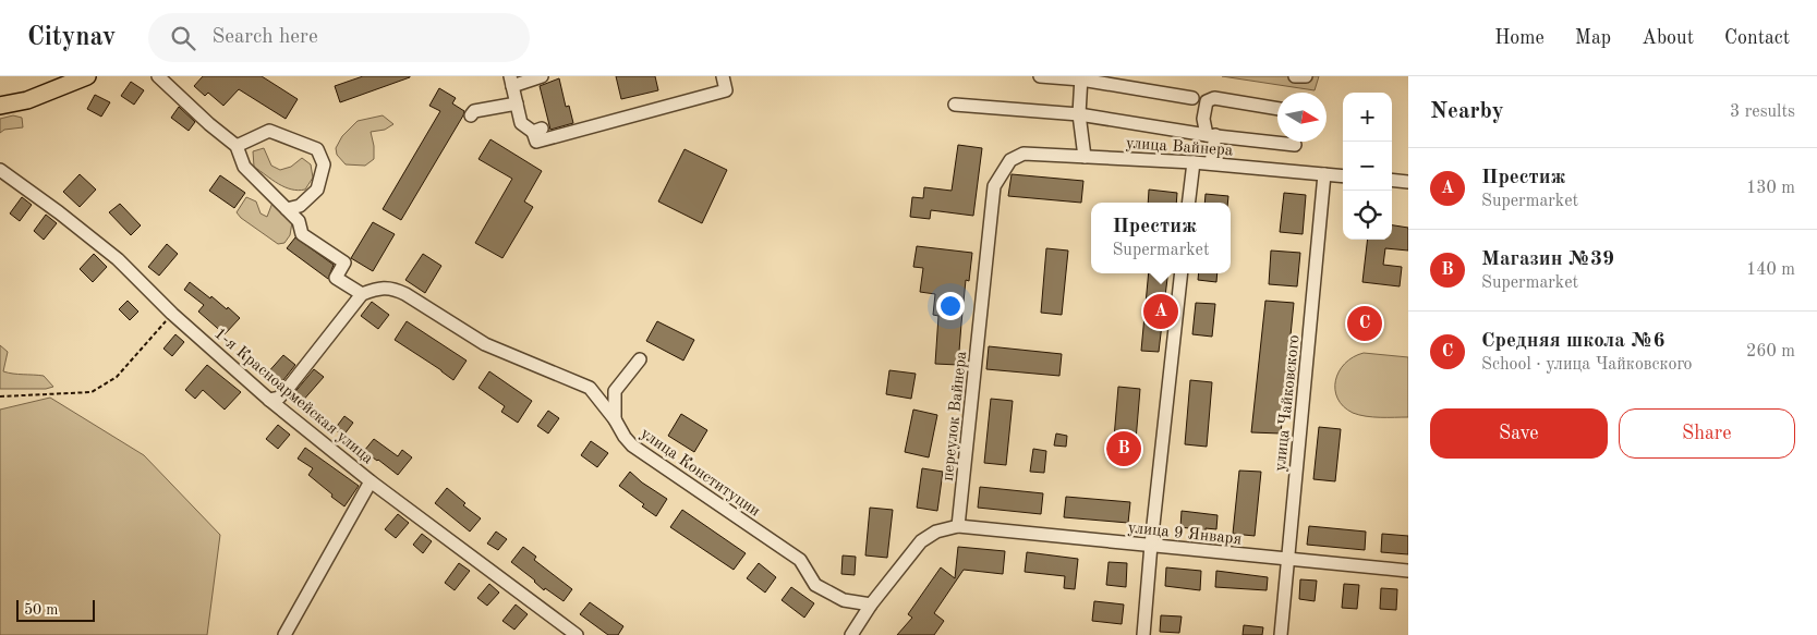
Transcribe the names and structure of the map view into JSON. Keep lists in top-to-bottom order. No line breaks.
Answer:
{"streets":{"street":["улица Вайнера","1-я Красноармейская улица","улица Чайковского","переулок Вайнера","улица Конституции","улица 9 Января"]},"crossings":[["улица Вайнера","улица Чайковского"],["улица Вайнера","переулок Вайнера"],["улица Чайковского","улица 9 Января"],["переулок Вайнера","улица 9 Января"]],"scale_bar":"50 m","north":"right","page":{"header":"Citynav","search":"Search here","nav":["Home","Map","About","Contact"],"heading":["Nearby","3 results"],"map_buttons":["+","−"],"list":[{"mark":"A","name":"Престиж","note":"Supermarket","value":"130 m"},{"mark":"B","name":"Магазин №39","note":"Supermarket","value":"140 m"},{"mark":"C","name":"Средняя школа №6","note":"School · улица Чайковского","value":"260 m"}],"popup":["Престиж","Supermarket"],"pins":["A","C","B"],"buttons":["Save","Share"],"scale":"50 m"}}
